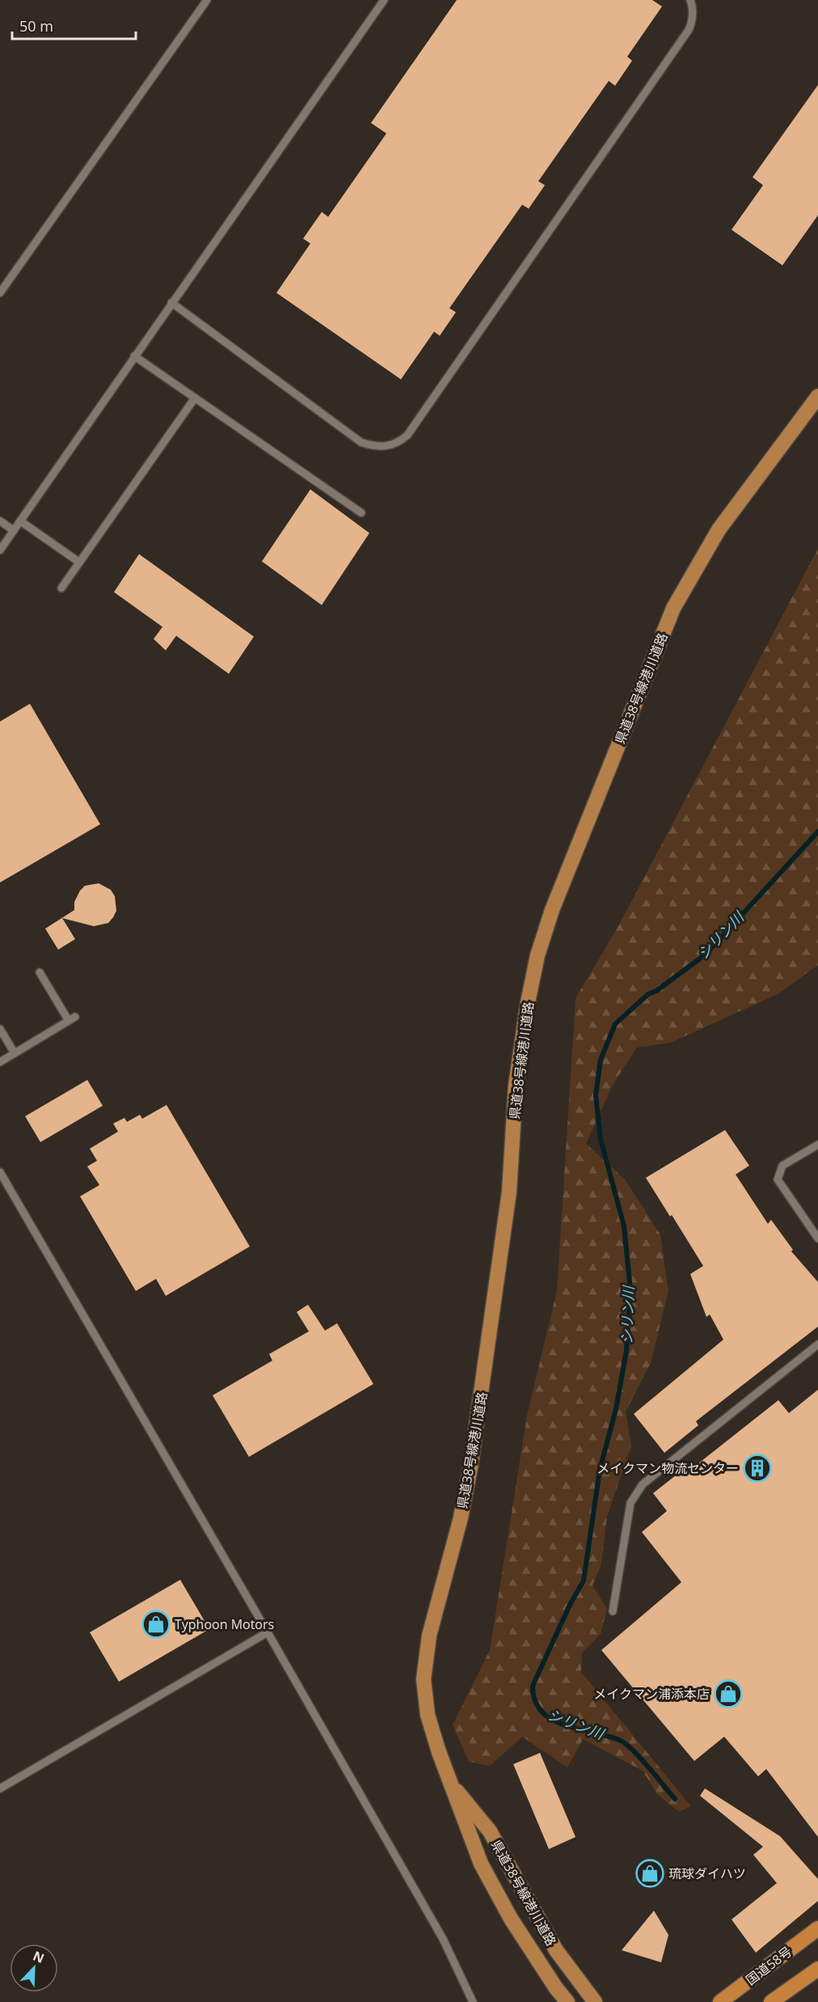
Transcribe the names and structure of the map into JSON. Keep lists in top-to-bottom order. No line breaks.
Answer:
{"streets":{"highway":["国道58号"],"main road":["県道38号線港川道路"]},"water":["シリン川"],"places":{"building":["メイクマン物流センター"],"shop":["Typhoon Motors","メイクマン浦添本店","琉球ダイハツ"]},"scale_bar":"50 m","north":"top right"}
